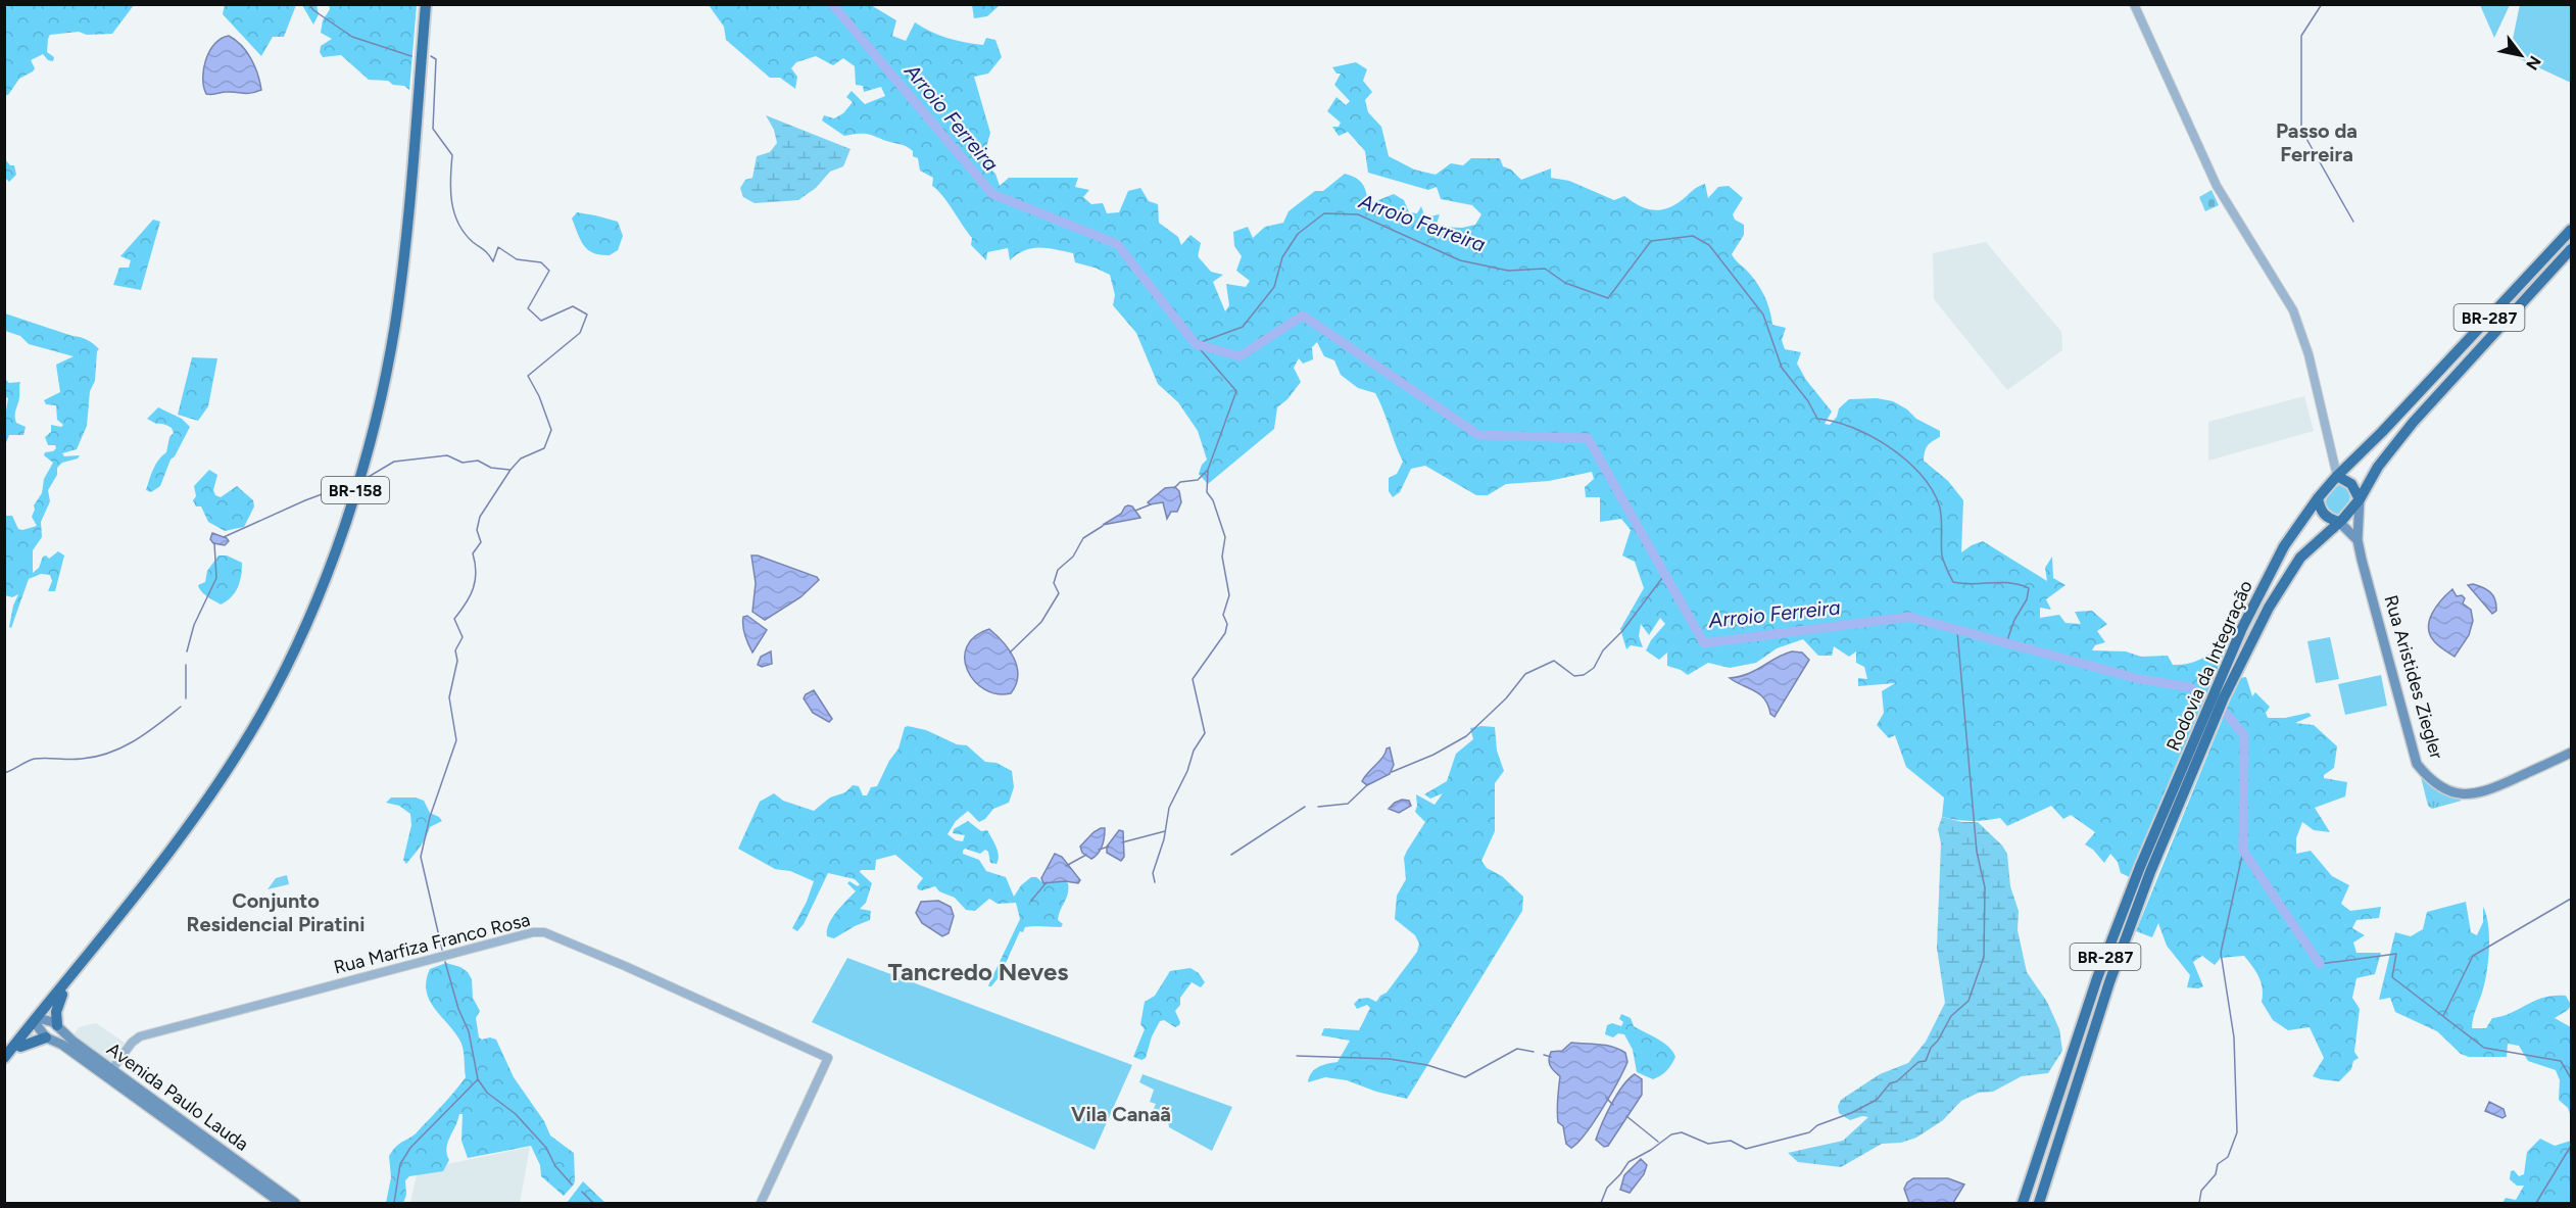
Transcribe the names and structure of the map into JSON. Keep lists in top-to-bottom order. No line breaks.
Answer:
{"streets":{"highway":["BR-287","BR-158","Rodovia da Integração"],"main road":["Rua Aristides Ziegler","Avenida Paulo Lauda"],"street":["Rua Marfiza Franco Rosa"]},"crossings":[["BR-158","Avenida Paulo Lauda"],["Rodovia da Integração","Rua Aristides Ziegler"],["Rua Marfiza Franco Rosa","Avenida Paulo Lauda"]],"districts":["Passo da Ferreira","Conjunto Residencial Piratini","Tancredo Neves","Vila Canaã"],"water":["Arroio Ferreira"],"north":"bottom right"}
